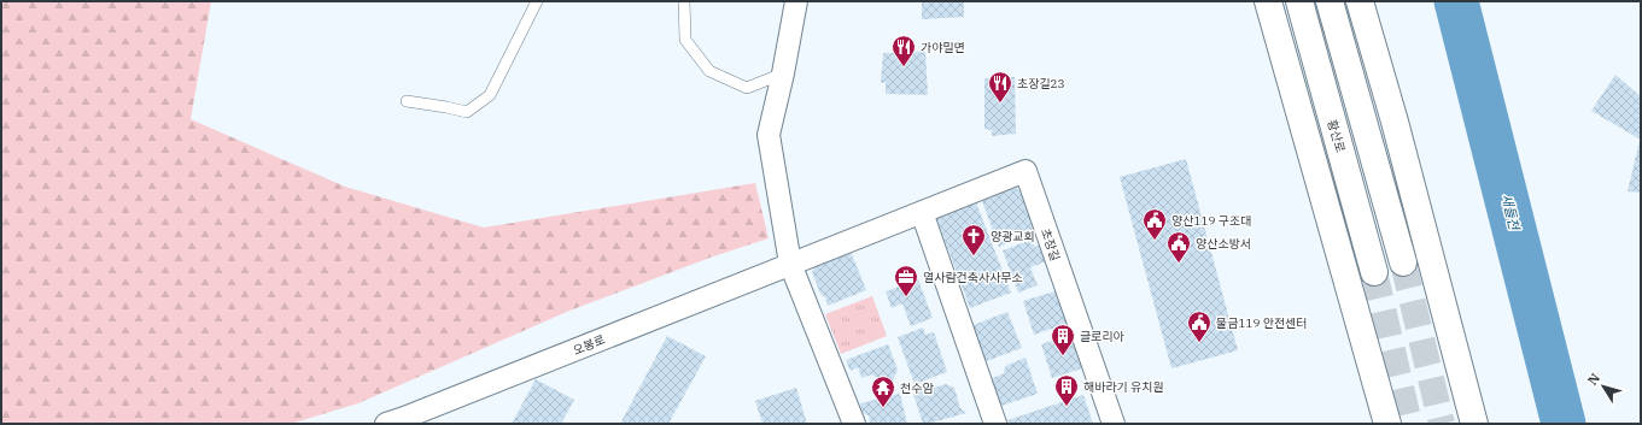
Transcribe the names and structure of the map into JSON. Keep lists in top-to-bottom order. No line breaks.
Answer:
{"streets":{"main road":["황산로"],"street":["초장길","오봉로"]},"crossings":[["초장길","오봉로"]],"water":["새들천"],"places":{"restaurant":["가야밀면","초장길23"],"public building":["양산119 구조대","양산소방서","물금119 안전센터"],"church":["양광교회"],"office":["열사람건축사사무소"],"building":["글로리아","해바라기 유치원"],"temple":["천수암"]},"north":"top left"}
